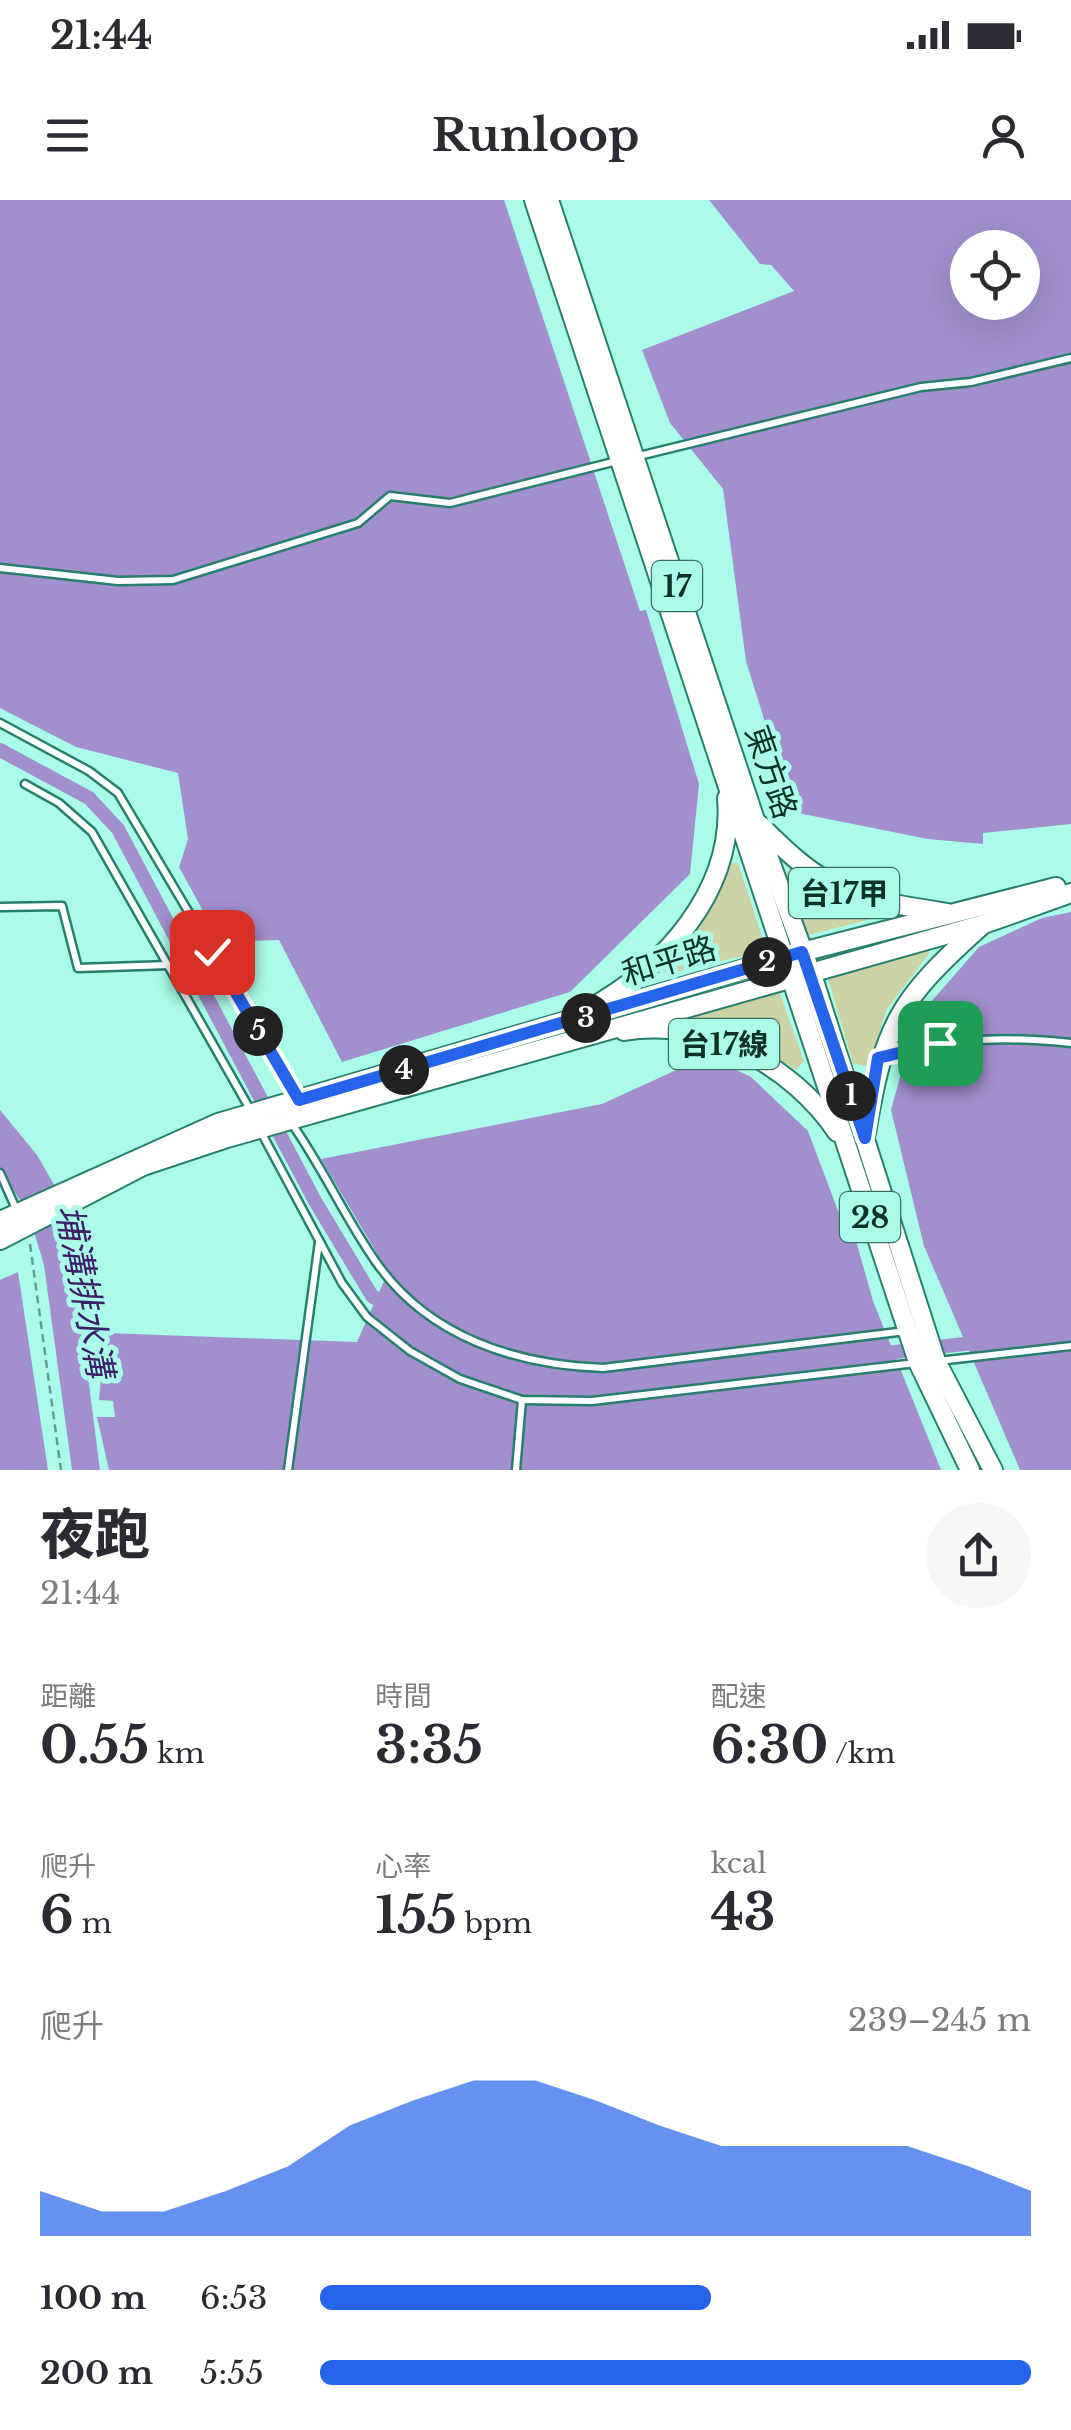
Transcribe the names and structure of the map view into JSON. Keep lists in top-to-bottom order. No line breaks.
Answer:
{"streets":{"main road":["17","東方路","台17甲","和平路","台17線","28"]},"crossings":[["東方路","台17甲"],["東方路","和平路"],["東方路","台17線"],["台17甲","和平路"],["和平路","台17線"]],"water":["埔溝排水溝"],"page":{"status":"21:44","header":"Runloop","pins":["2","3","5","4","1"],"heading":["夜跑","21:44"],"stats":[["距離","0.55 km"],["時間","3:35"],["配速","6:30 /km"],["爬升","6 m"],["心率","155 bpm"],["kcal","43"]],"chart":["爬升","239–245 m"],"list":[{"name":"100 m","note":"6:53"},{"name":"200 m","note":"5:55"}]}}
